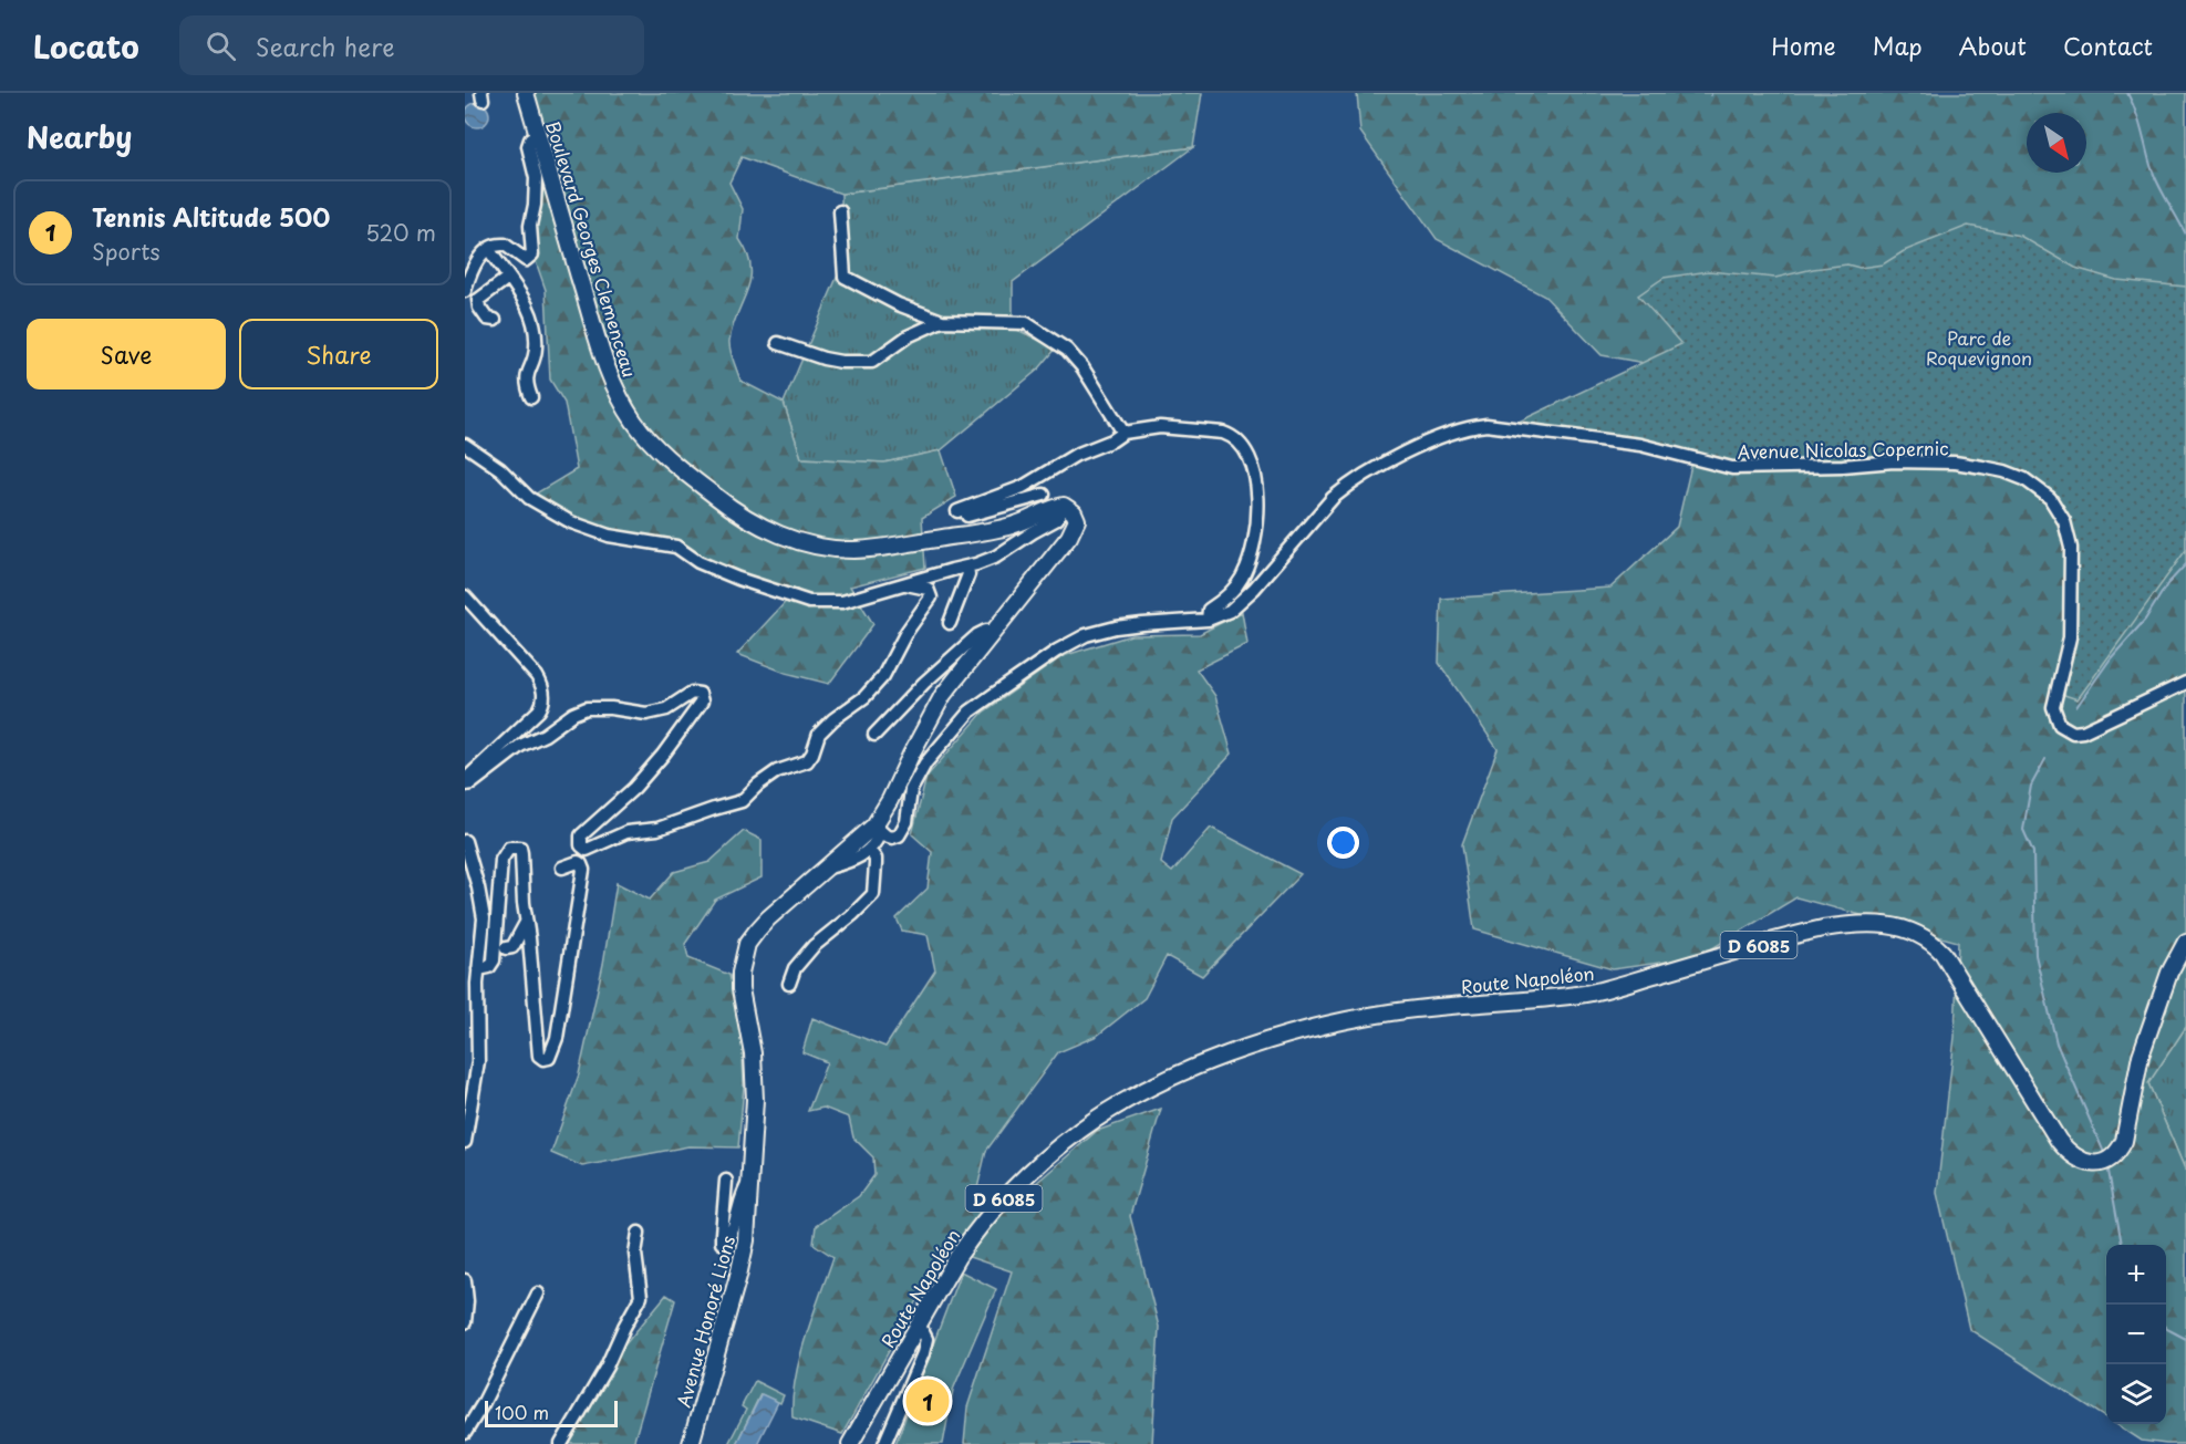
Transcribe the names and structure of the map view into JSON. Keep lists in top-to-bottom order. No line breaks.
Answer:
{"streets":{"main road":["Boulevard Georges Clemenceau","D 6085","Route Napoléon","Avenue Honoré Lions"],"street":["Avenue Nicolas Copernic"]},"crossings":[["Avenue Nicolas Copernic","Avenue Honoré Lions"]],"parks":["Parc de Roquevignon"],"scale_bar":"100 m","north":"bottom right","page":{"header":"Locato","search":"Search here","nav":["Home","Map","About","Contact"],"heading":"Nearby","list":[{"mark":"1","name":"Tennis Altitude 500","note":"Sports","value":"520 m"}],"buttons":["Save","Share"],"map_buttons":["+","−"],"pins":"1","scale":"100 m"}}
